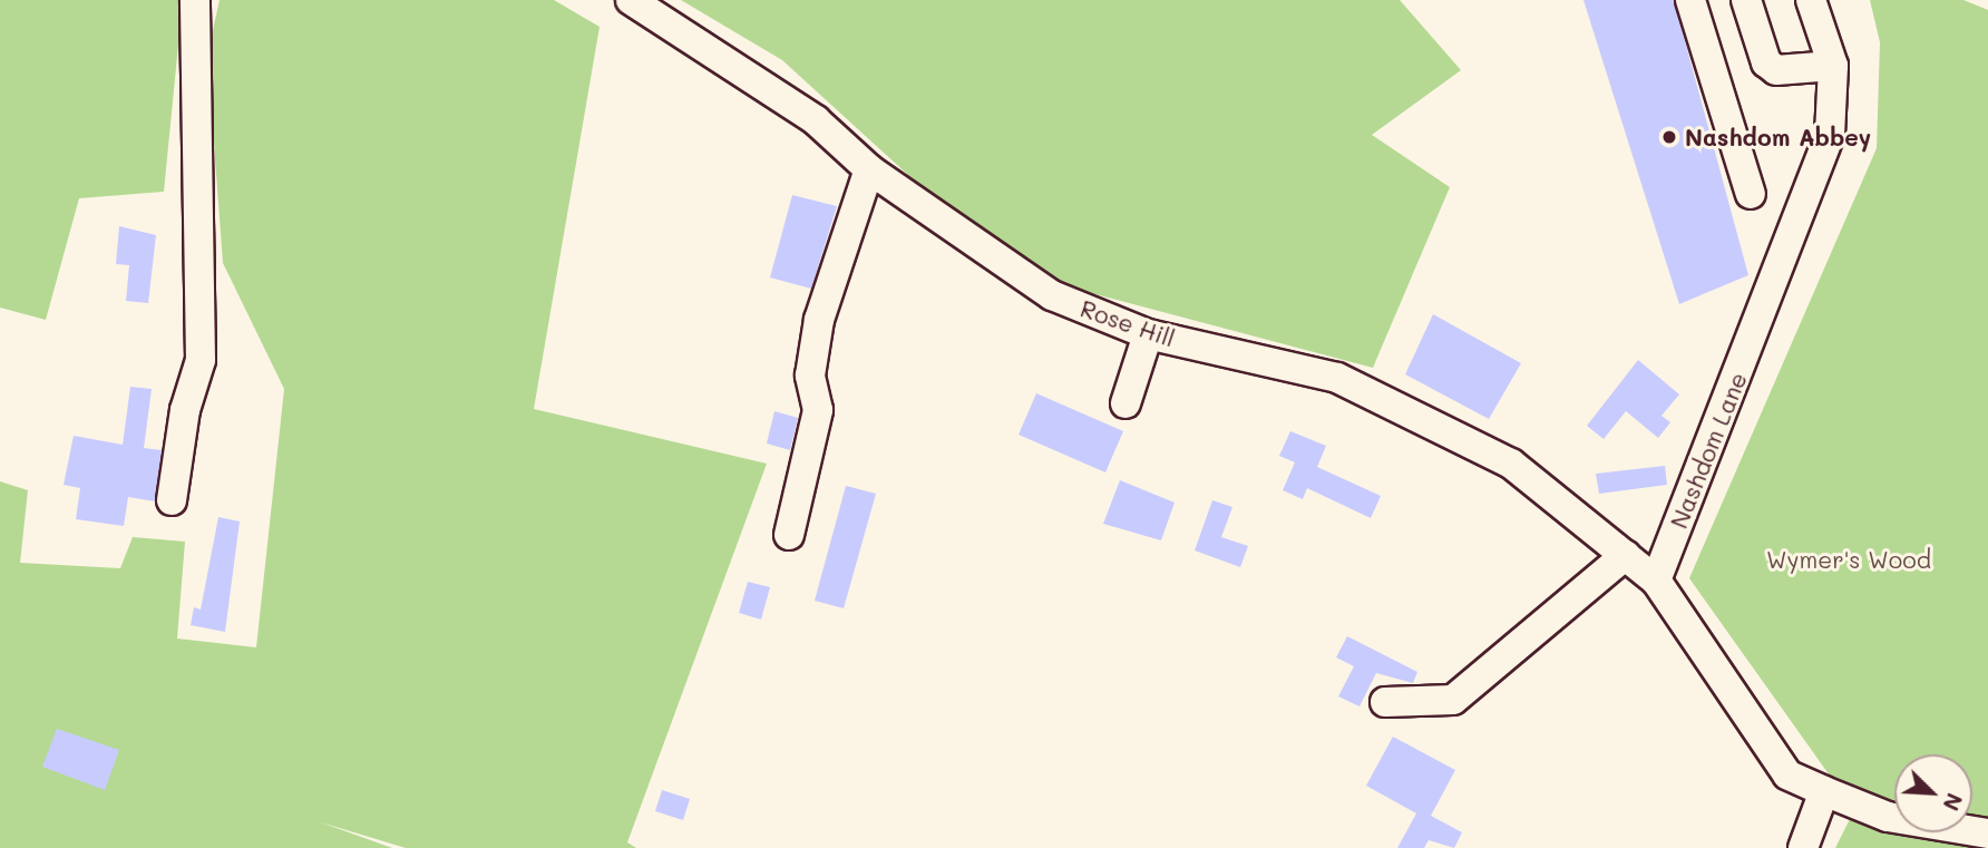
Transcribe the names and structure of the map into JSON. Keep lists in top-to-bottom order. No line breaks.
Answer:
{"streets":{"street":["Rose Hill","Nashdom Lane"]},"crossings":[["Rose Hill","Nashdom Lane"]],"parks":["Wymer's Wood"],"places":["Nashdom Abbey"],"north":"bottom right"}
